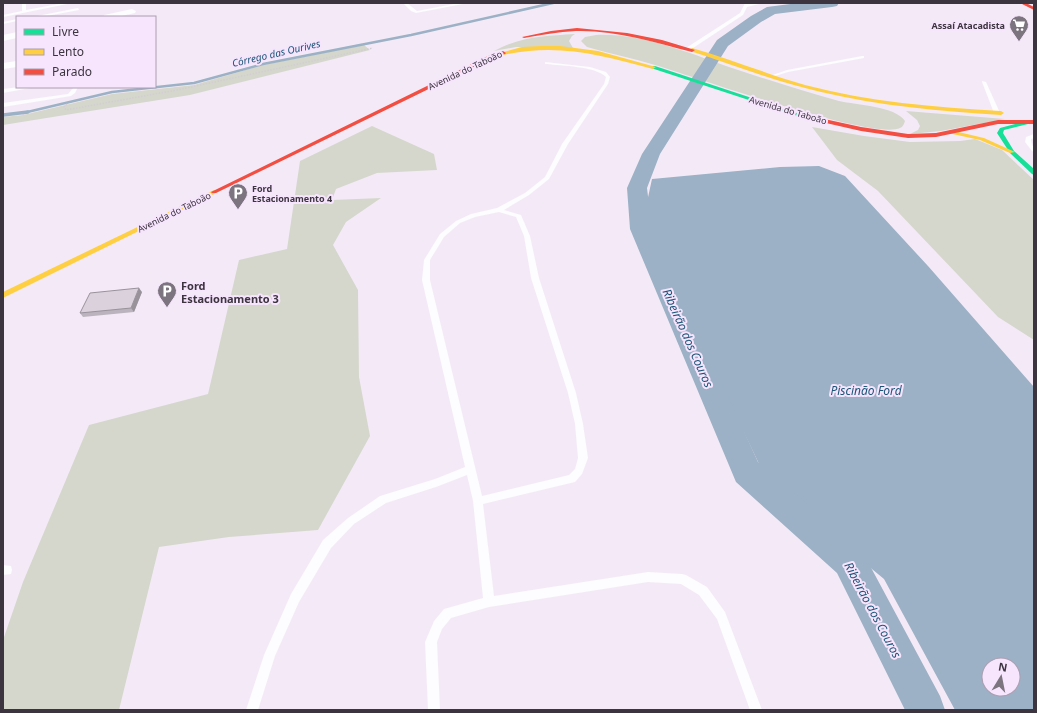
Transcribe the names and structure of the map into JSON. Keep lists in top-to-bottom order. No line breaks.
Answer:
{"streets":{"main road":["Avenida do Taboão"]},"water":["Córrego das Ourives","Ribeirão dos Couros","Piscinão Ford"],"places":{"supermarket":["Assaí Atacadista"],"parking":["Ford Estacionamento 4","Ford Estacionamento 3"]},"legend":["Livre","Lento","Parado"],"north":"top"}
